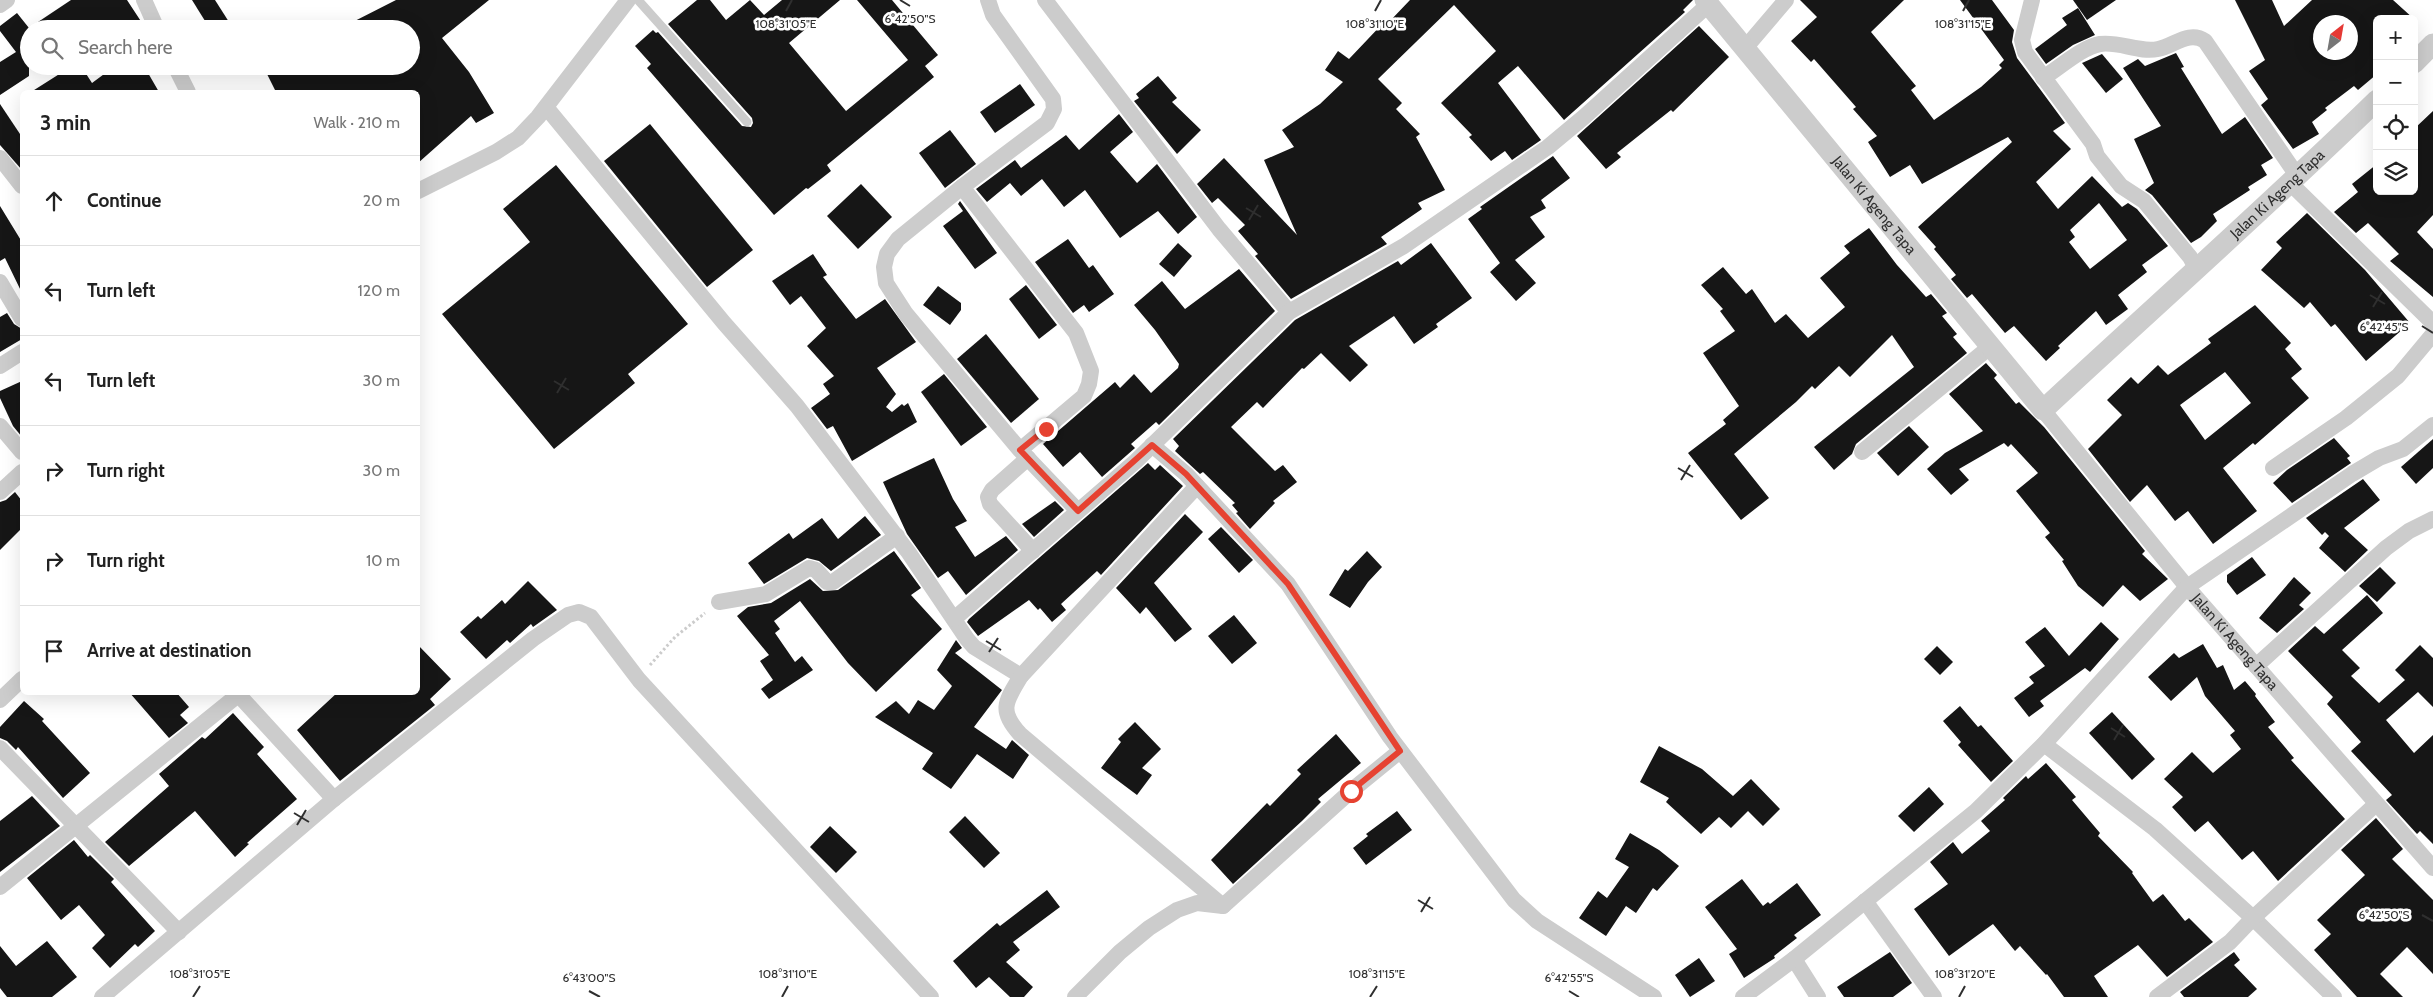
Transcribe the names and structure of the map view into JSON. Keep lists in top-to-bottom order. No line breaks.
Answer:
{"streets":{"street":["Jalan Ki Ageng Tapa"]},"north":"top right","page":{"map_buttons":["+","−"],"search":"Search here","heading":["3 min","Walk · 210 m"],"list":[["Continue","20 m"],["Turn left","120 m"],["Turn left","30 m"],["Turn right","30 m"],["Turn right","10 m"],"Arrive at destination"]},"coordinates":["6°42'50\"S","108°31'10\"E","108°31'15\"E","108°31'05\"E","6°42'45\"S","108°31'20\"E","6°43'00\"S","6°42'55\"S"]}
